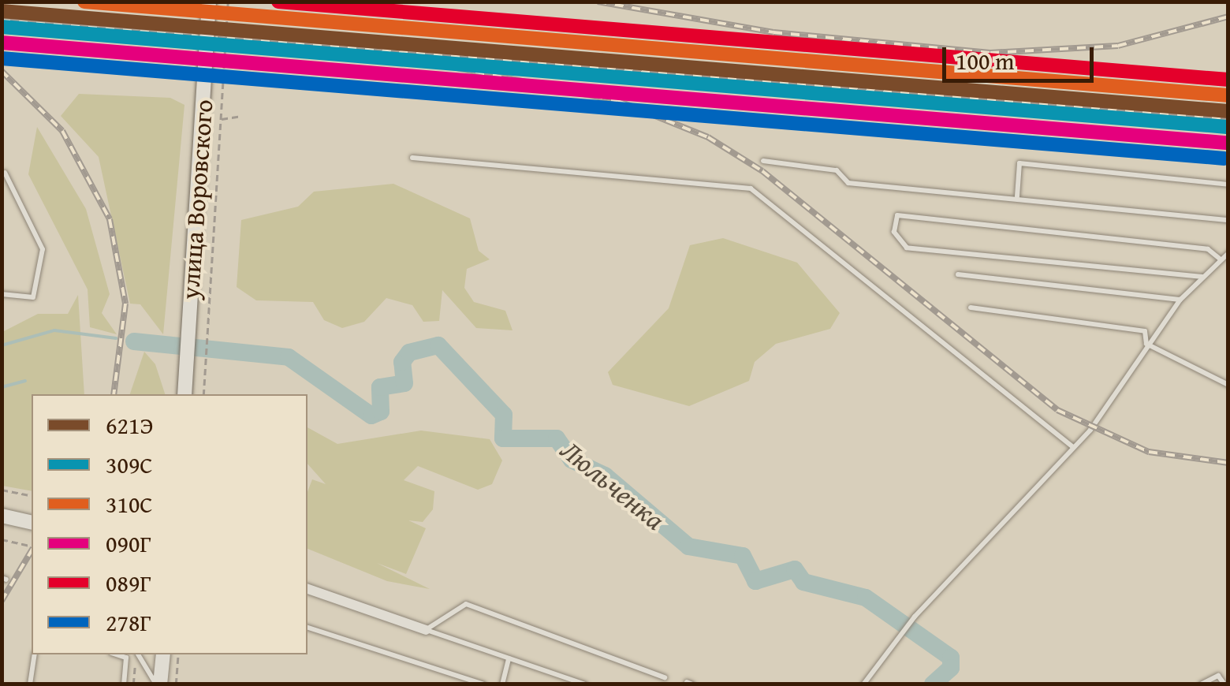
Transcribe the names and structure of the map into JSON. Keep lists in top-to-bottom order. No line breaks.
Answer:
{"streets":{"main road":["улица Воровского"]},"water":["Люльченка"],"lines":["transit line 310С","transit line 089Г","transit line 621Э","transit line 309С","transit line 090Г","transit line 278Г"],"legend":["621Э","309С","310С","090Г","089Г","278Г"],"scale_bar":"100 m"}
